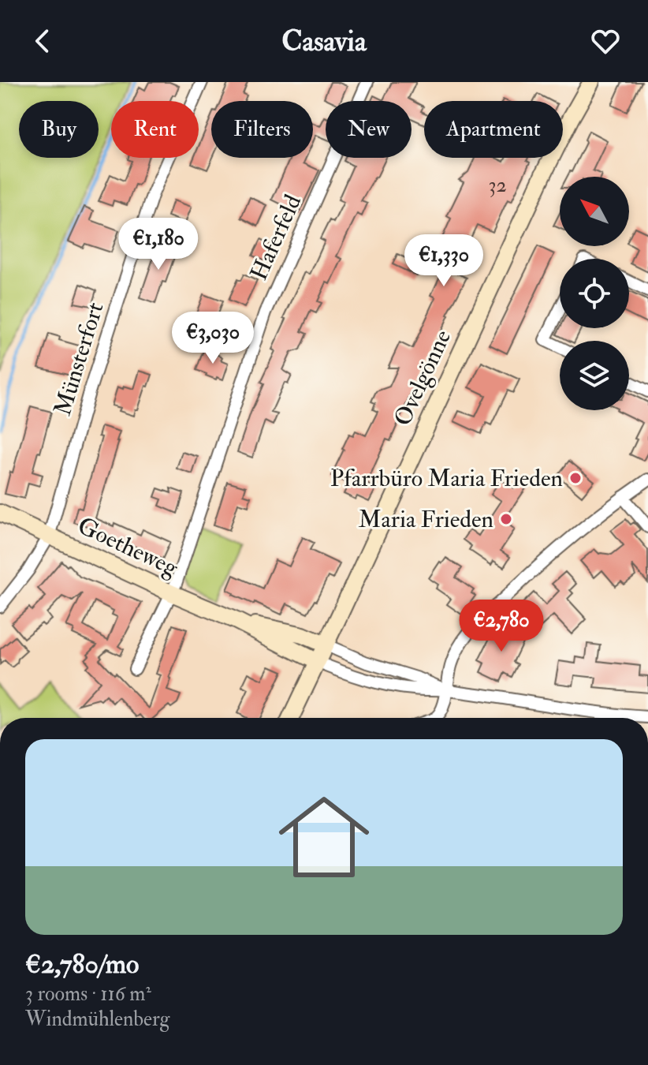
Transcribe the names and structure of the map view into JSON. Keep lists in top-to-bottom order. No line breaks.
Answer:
{"streets":{"main road":["Ovelgönne","Goetheweg"],"street":["Haferfeld","Münsterfort"]},"crossings":[["Haferfeld","Goetheweg"],["Münsterfort","Goetheweg"],["Ovelgönne","Goetheweg"]],"places":["Pfarrbüro Maria Frieden","Maria Frieden"],"house_numbers":["32"],"north":"top left","page":{"header":"Casavia","chip":["Buy","Rent","Filters","New","Apartment"],"price":["€1,180","€1,330","€3,030","€2,780"],"list":[{"name":"€2,780/mo","note":"3 rooms · 116 m² · Windmühlenberg"}]}}
